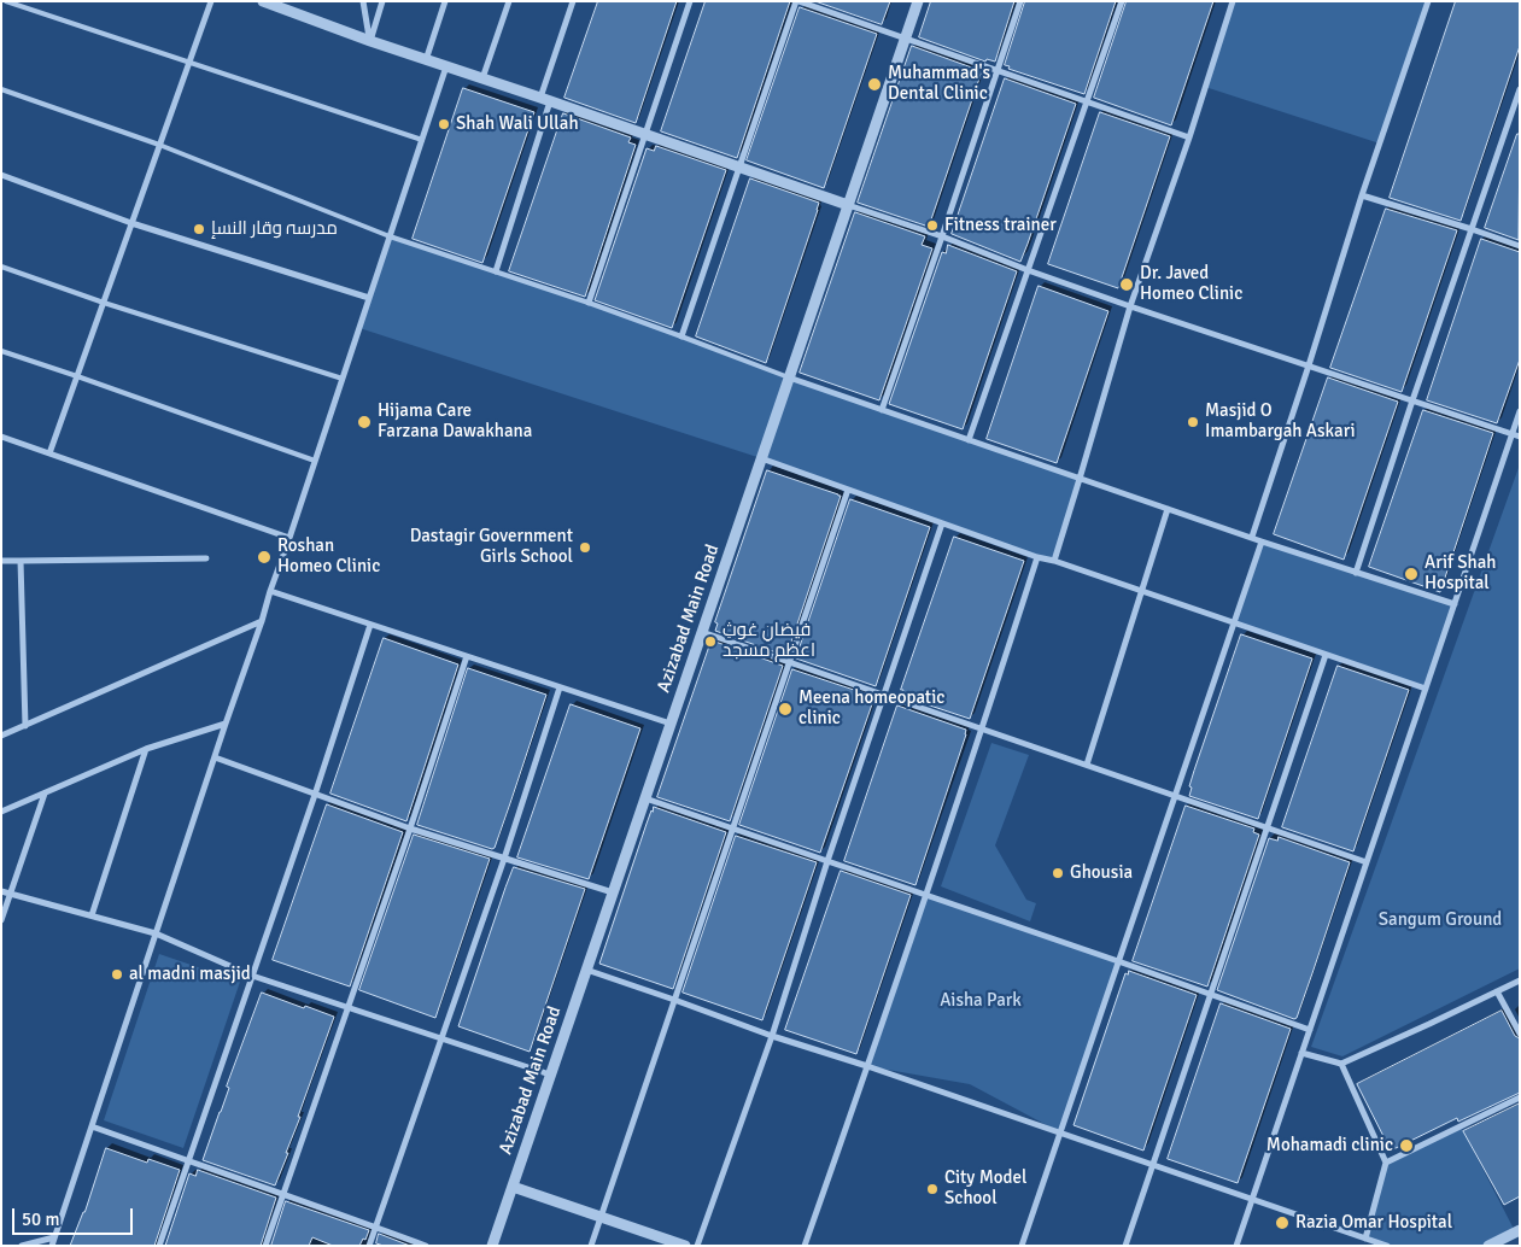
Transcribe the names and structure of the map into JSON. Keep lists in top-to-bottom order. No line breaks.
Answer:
{"streets":{"street":["Azizabad Main Road"]},"parks":["Sangum Ground","Aisha Park"],"places":["Muhammad's Dental Clinic","Shah Wali Ullah","Fitness trainer","مدرسہ وقار النسإ","Dr. Javed Homeo Clinic","Hijama Care Farzana Dawakhana","Masjid O Imambargah Askari","Dastagir Government Girls School","Roshan Homeo Clinic","Arif Shah Hospital","فیضانِ غوثِ اعظم مسجد","Meena homeopatic clinic","Ghousia","al madni masjid","Mohamadi clinic","City Model School","Razia Omar Hospital"],"scale_bar":"50 m"}
